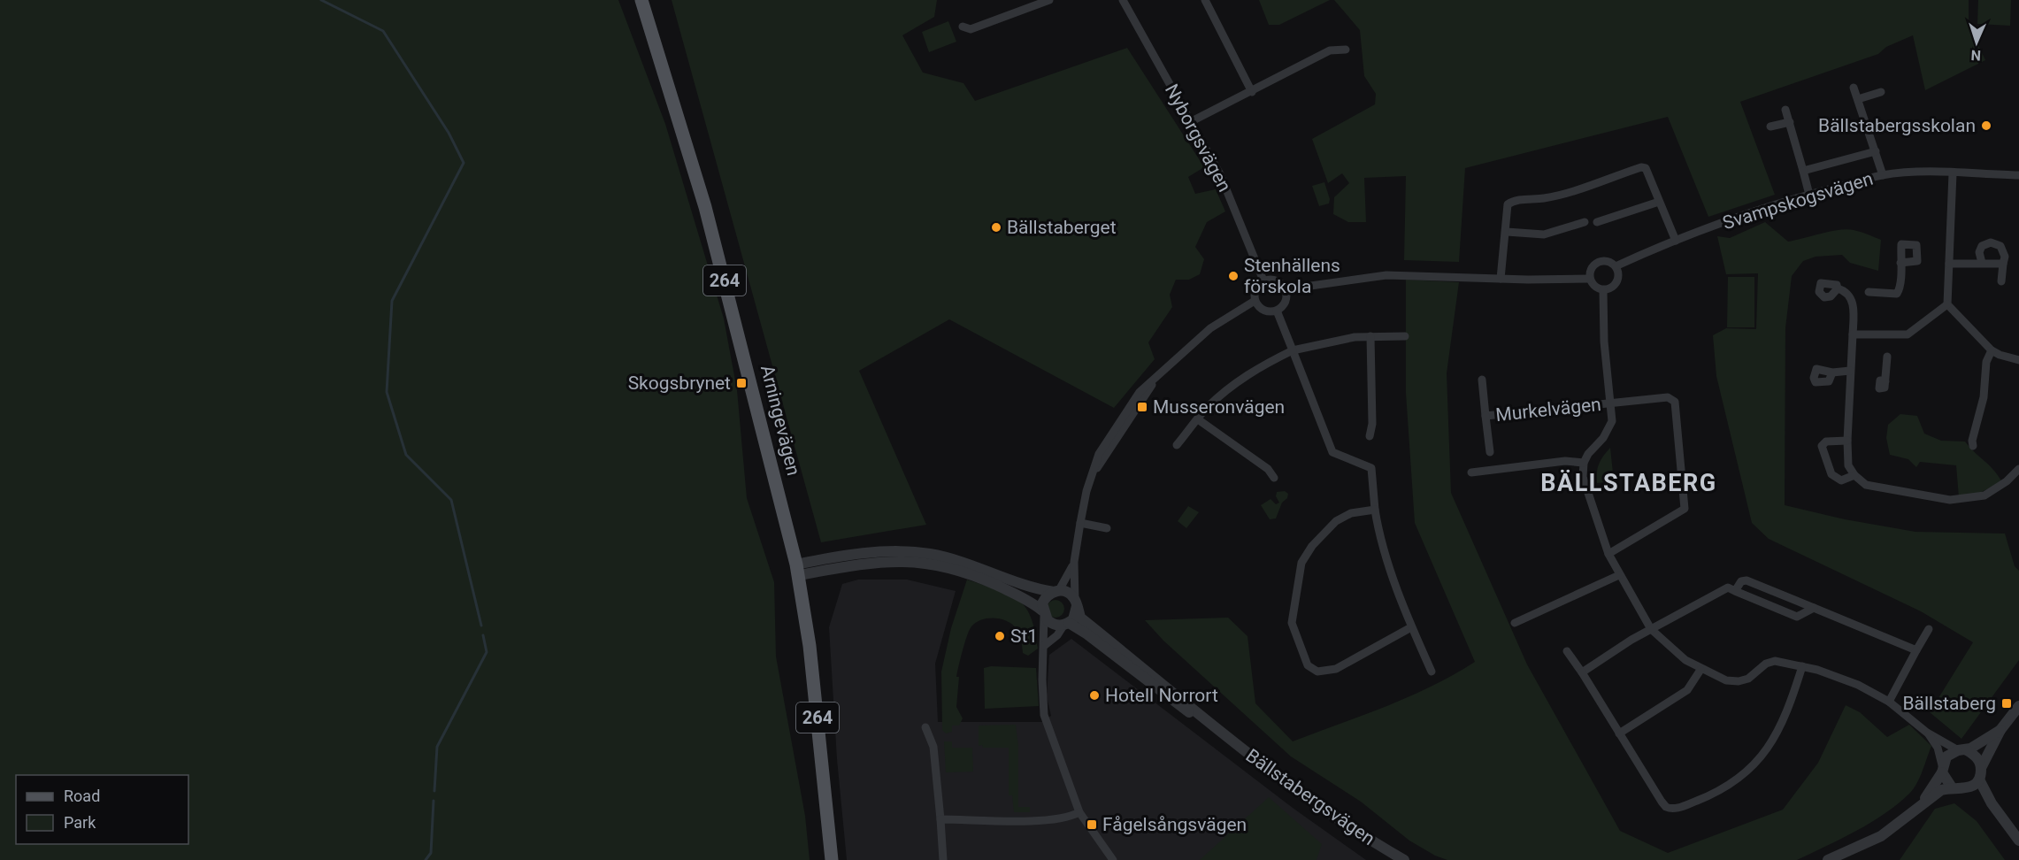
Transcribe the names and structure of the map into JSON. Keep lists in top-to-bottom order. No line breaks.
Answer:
{"streets":{"main road":["264","Arningevägen"],"street":["Nyborgsvägen","Svampskogsvägen","Murkelvägen","Bällstabergsvägen"]},"crossings":[["Svampskogsvägen","Murkelvägen"]],"districts":["BÄLLSTABERG"],"places":{"other":["Bällstabergsskolan","Bällstaberget","Stenhällens förskola","St1","Hotell Norrort"],"transit":["Skogsbrynet","Musseronvägen","Bällstaberg","Fågelsångsvägen"]},"legend":["Road","Park"],"north":"bottom"}
